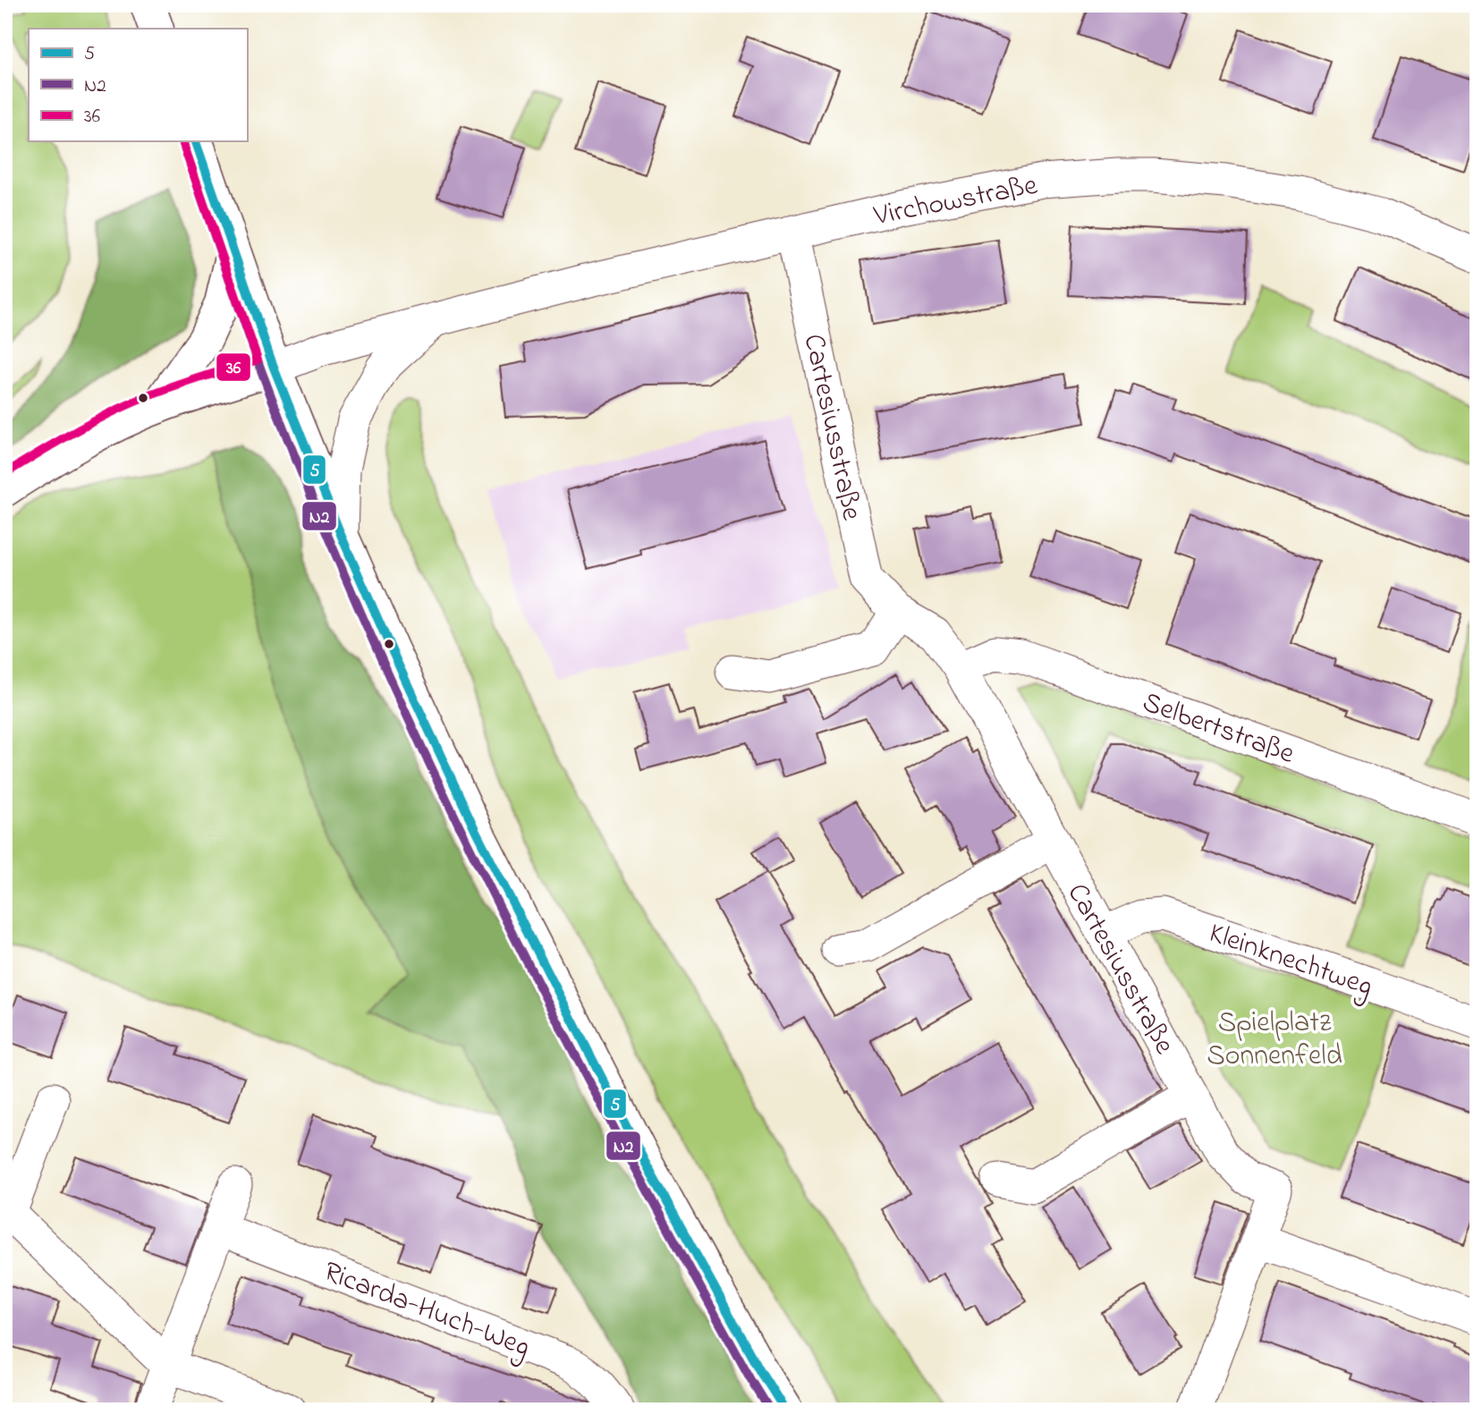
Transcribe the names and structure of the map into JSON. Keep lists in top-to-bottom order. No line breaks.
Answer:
{"streets":{"street":["Virchowstraße","Cartesiusstraße","Selbertstraße","Kleinknechtweg","Ricarda-Huch-Weg"]},"crossings":[["Virchowstraße","Cartesiusstraße"],["Cartesiusstraße","Selbertstraße"],["Cartesiusstraße","Kleinknechtweg"]],"parks":["Spielplatz Sonnenfeld"],"lines":["transit line 5","transit line N2","transit line 36"],"legend":["5","N2","36"]}
